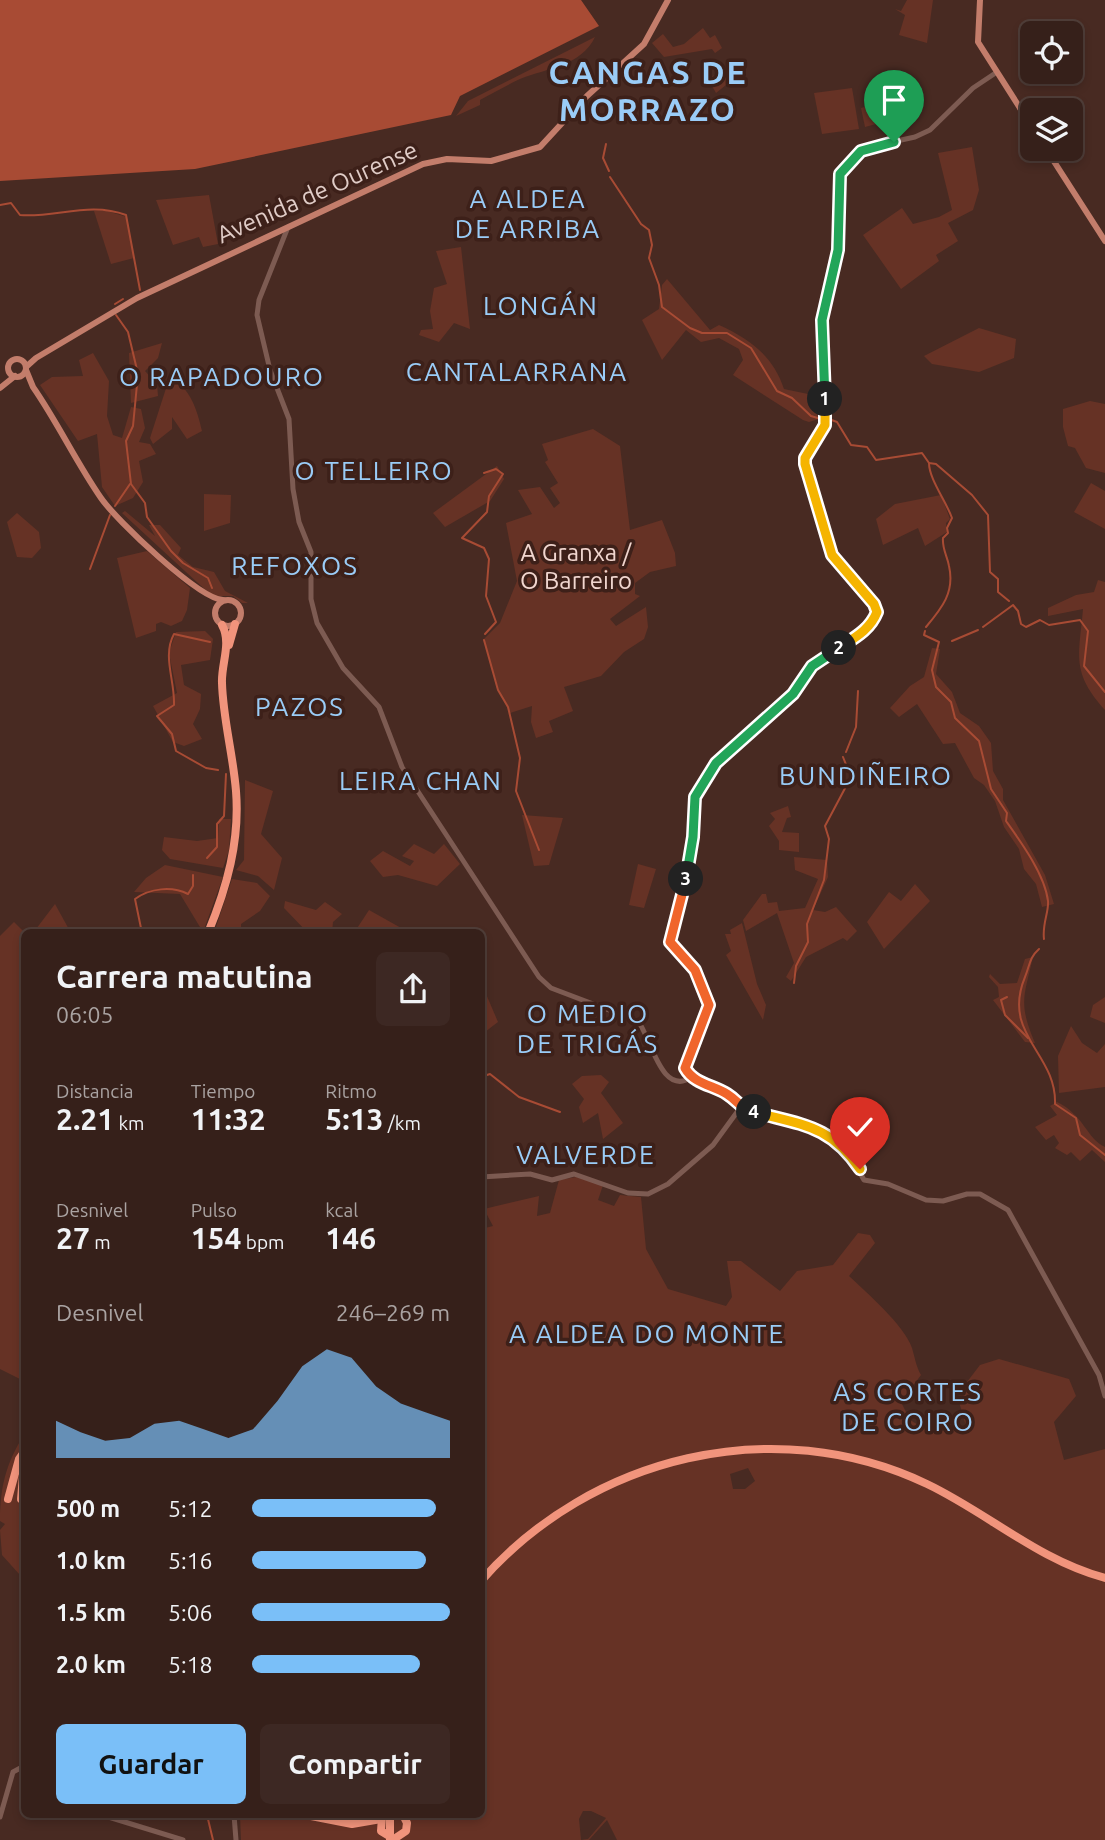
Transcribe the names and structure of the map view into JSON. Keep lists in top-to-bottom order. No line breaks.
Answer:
{"streets":{"main road":["Avenida de Ourense"]},"districts":["CANGAS DE MORRAZO","A ALDEA DE ARRIBA","LONGÁN","CANTALARRANA","O RAPADOURO","O TELLEIRO","REFOXOS","PAZOS","BUNDIÑEIRO","LEIRA CHAN","O MEDIO DE TRIGÁS","VALVERDE","A ALDEA DO MONTE","AS CORTES DE COIRO"],"parks":["A Granxa / O Barreiro"],"page":{"pins":["1","2","3","4"],"heading":["Carrera matutina","06:05"],"stats":[["Distancia","2.21 km"],["Tiempo","11:32"],["Ritmo","5:13 /km"],["Desnivel","27 m"],["Pulso","154 bpm"],["kcal","146"]],"chart":["Desnivel","246–269 m"],"list":[{"name":"500 m","note":"5:12"},{"name":"1.0 km","note":"5:16"},{"name":"1.5 km","note":"5:06"},{"name":"2.0 km","note":"5:18"}],"buttons":["Guardar","Compartir"]}}
